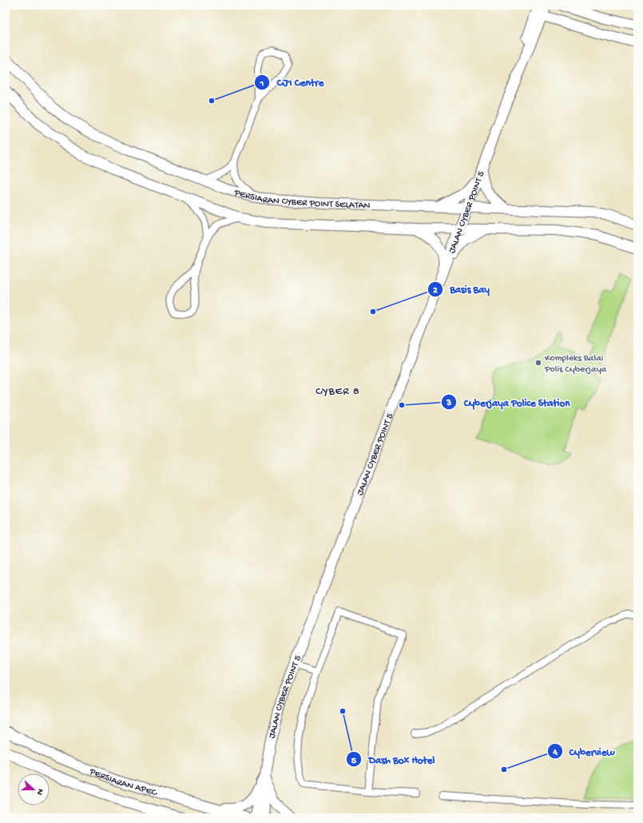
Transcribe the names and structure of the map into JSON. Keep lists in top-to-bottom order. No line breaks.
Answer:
{"streets":{"main road":["PERSIARAN CYBER POINT SELATAN","JALAN CYBER POINT 5","PERSIARAN APEC"]},"crossings":[["PERSIARAN CYBER POINT SELATAN","JALAN CYBER POINT 5"]],"districts":["CYBER 8"],"places":["CJ1 Centre","Basis Bay","Kompleks Balai Polis Cyberjaya","Cyberjaya Police Station","Dash Box Hotel","Cyberview"],"north":"right"}
